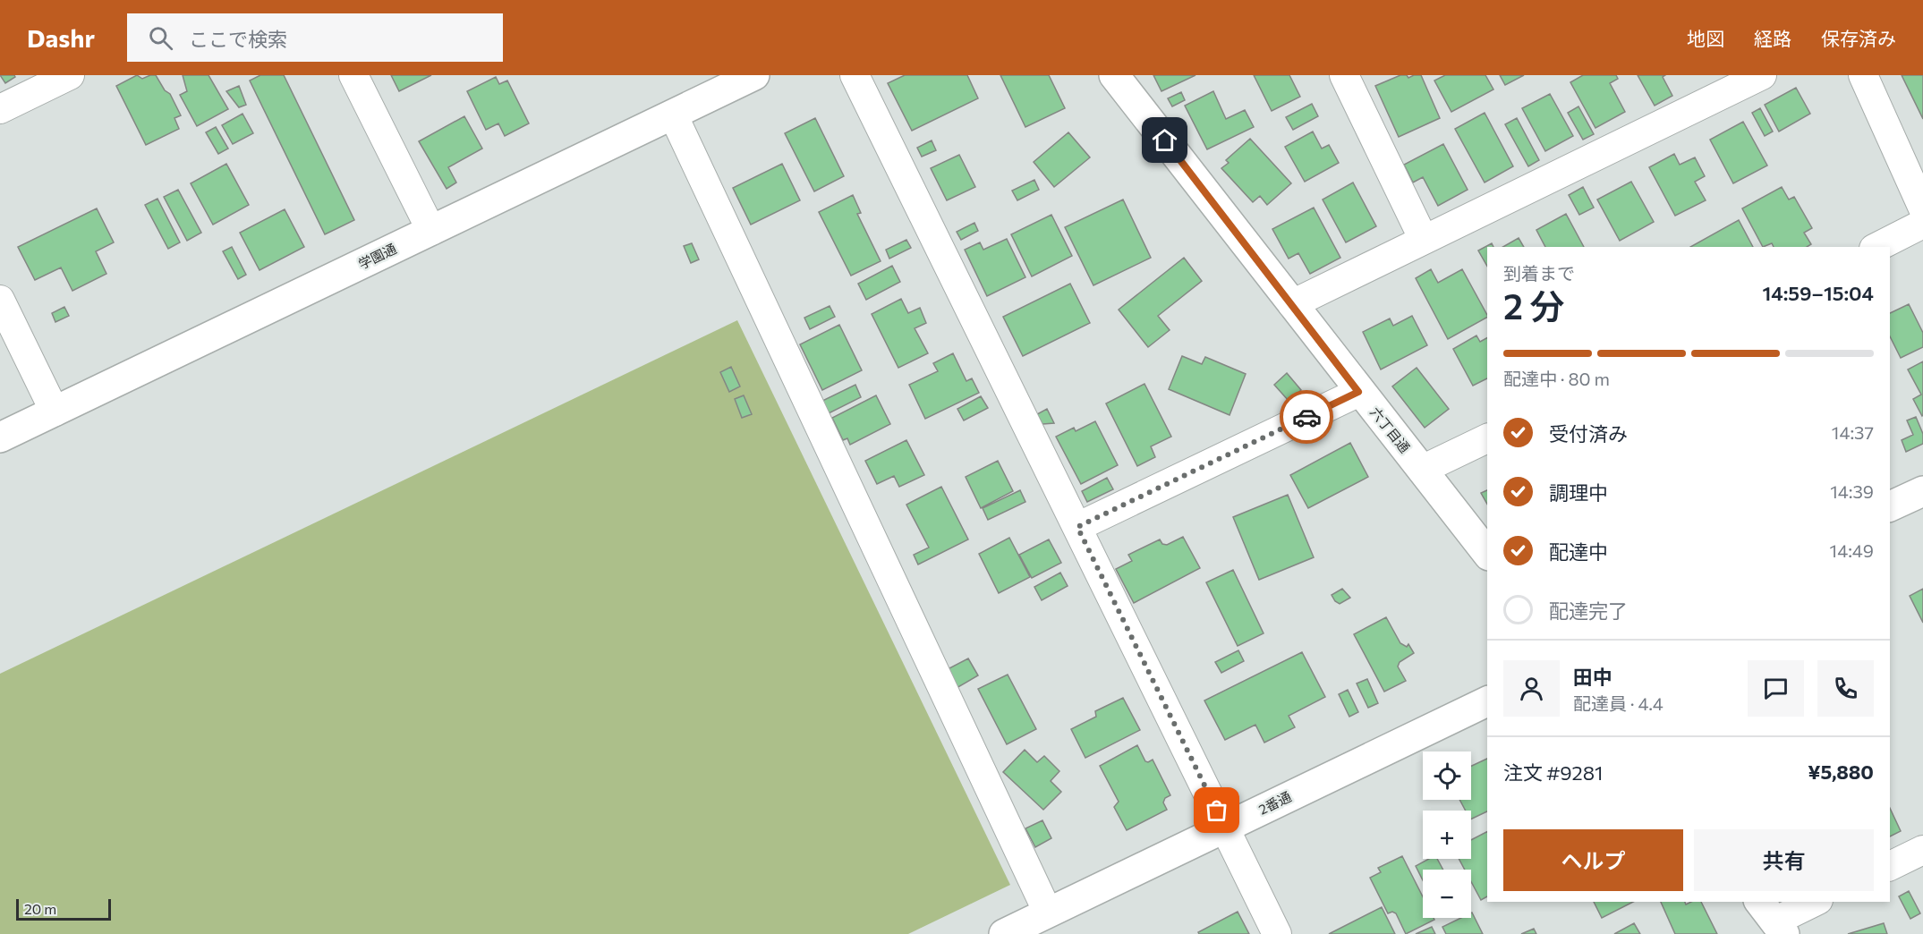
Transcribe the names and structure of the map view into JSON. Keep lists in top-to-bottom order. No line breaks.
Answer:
{"streets":{"street":["学園通","六丁目通","2番通"]},"scale_bar":"20 m","page":{"header":"Dashr","search":"ここで検索","nav":["地図","経路","保存済み"],"heading":["2 分","到着まで","14:59–15:04"],"panel":["田中","配達員 · 4.4","注文 #9281","¥5,880"],"bar":"配達中 · 80 m","list":[["受付済み","14:37"],["調理中","14:39"],["配達中","14:49"],"配達完了"],"map_buttons":["+","−"],"buttons":["ヘルプ","共有"],"scale":"20 m"}}
